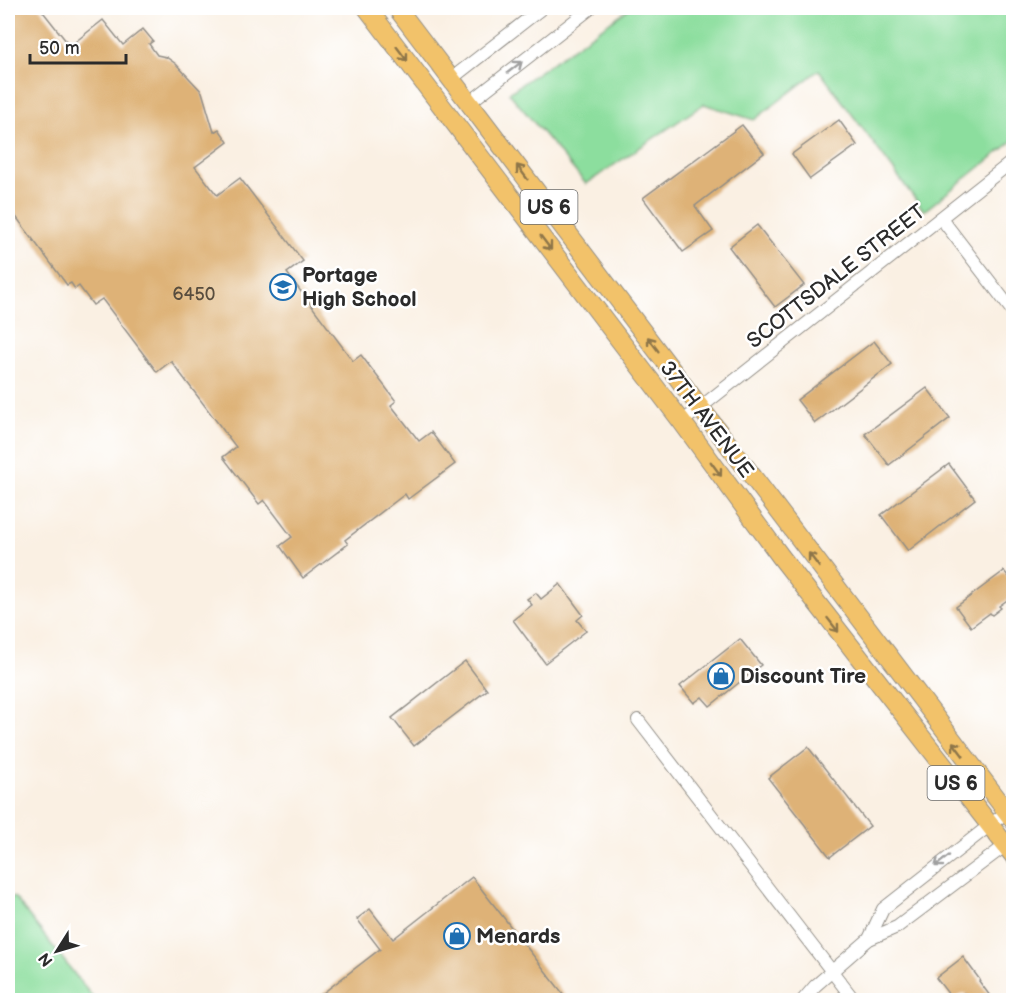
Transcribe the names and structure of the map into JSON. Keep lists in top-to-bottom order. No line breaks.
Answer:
{"streets":{"main road":["US 6","37TH AVENUE"],"street":["SCOTTSDALE STREET"]},"crossings":[["SCOTTSDALE STREET","37TH AVENUE"]],"places":{"school or university":["Portage High School"],"shop":["Discount Tire","Menards"]},"house_numbers":["6450"],"scale_bar":"50 m","north":"bottom left"}
